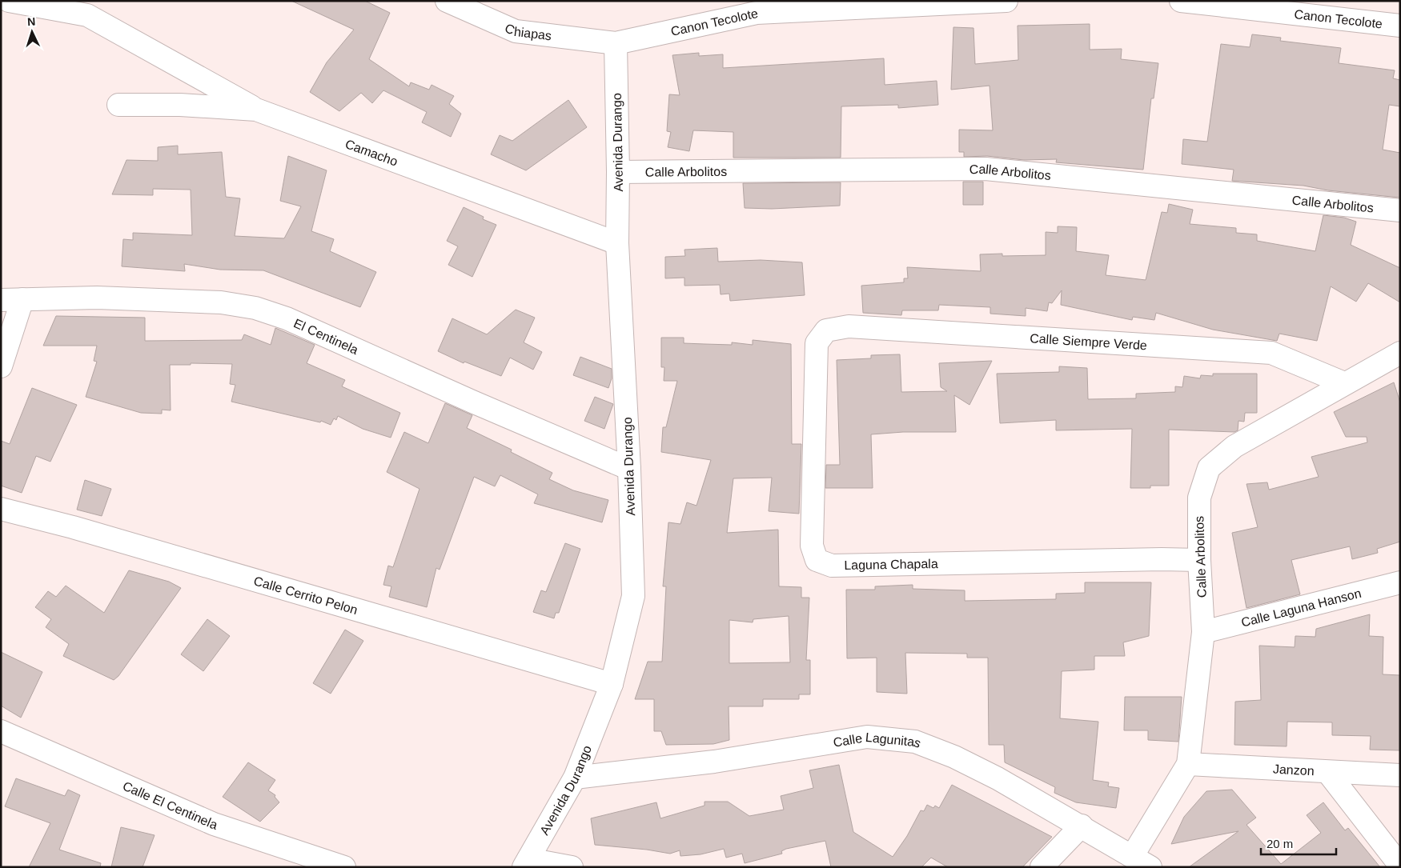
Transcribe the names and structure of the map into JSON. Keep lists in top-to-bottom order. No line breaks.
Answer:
{"streets":{"street":["Canon Tecolote","Chiapas","Avenida Durango","Camacho","Calle Arbolitos","El Centinela","Calle Siempre Verde","Laguna Chapala","Calle Cerrito Pelon","Calle Laguna Hanson","Calle Lagunitas","Janzon","Calle El Centinela"]},"crossings":[["Canon Tecolote","Chiapas"],["Canon Tecolote","Avenida Durango"],["Chiapas","Avenida Durango"],["Avenida Durango","Camacho"],["Avenida Durango","Calle Arbolitos"],["Avenida Durango","El Centinela"],["Avenida Durango","Calle Cerrito Pelon"],["Avenida Durango","Calle Lagunitas"],["Calle Arbolitos","Calle Siempre Verde"],["Calle Arbolitos","Laguna Chapala"],["Calle Arbolitos","Calle Laguna Hanson"],["Calle Arbolitos","Calle Lagunitas"],["Calle Arbolitos","Janzon"],["Calle Siempre Verde","Laguna Chapala"]],"scale_bar":"20 m","north":"top"}
